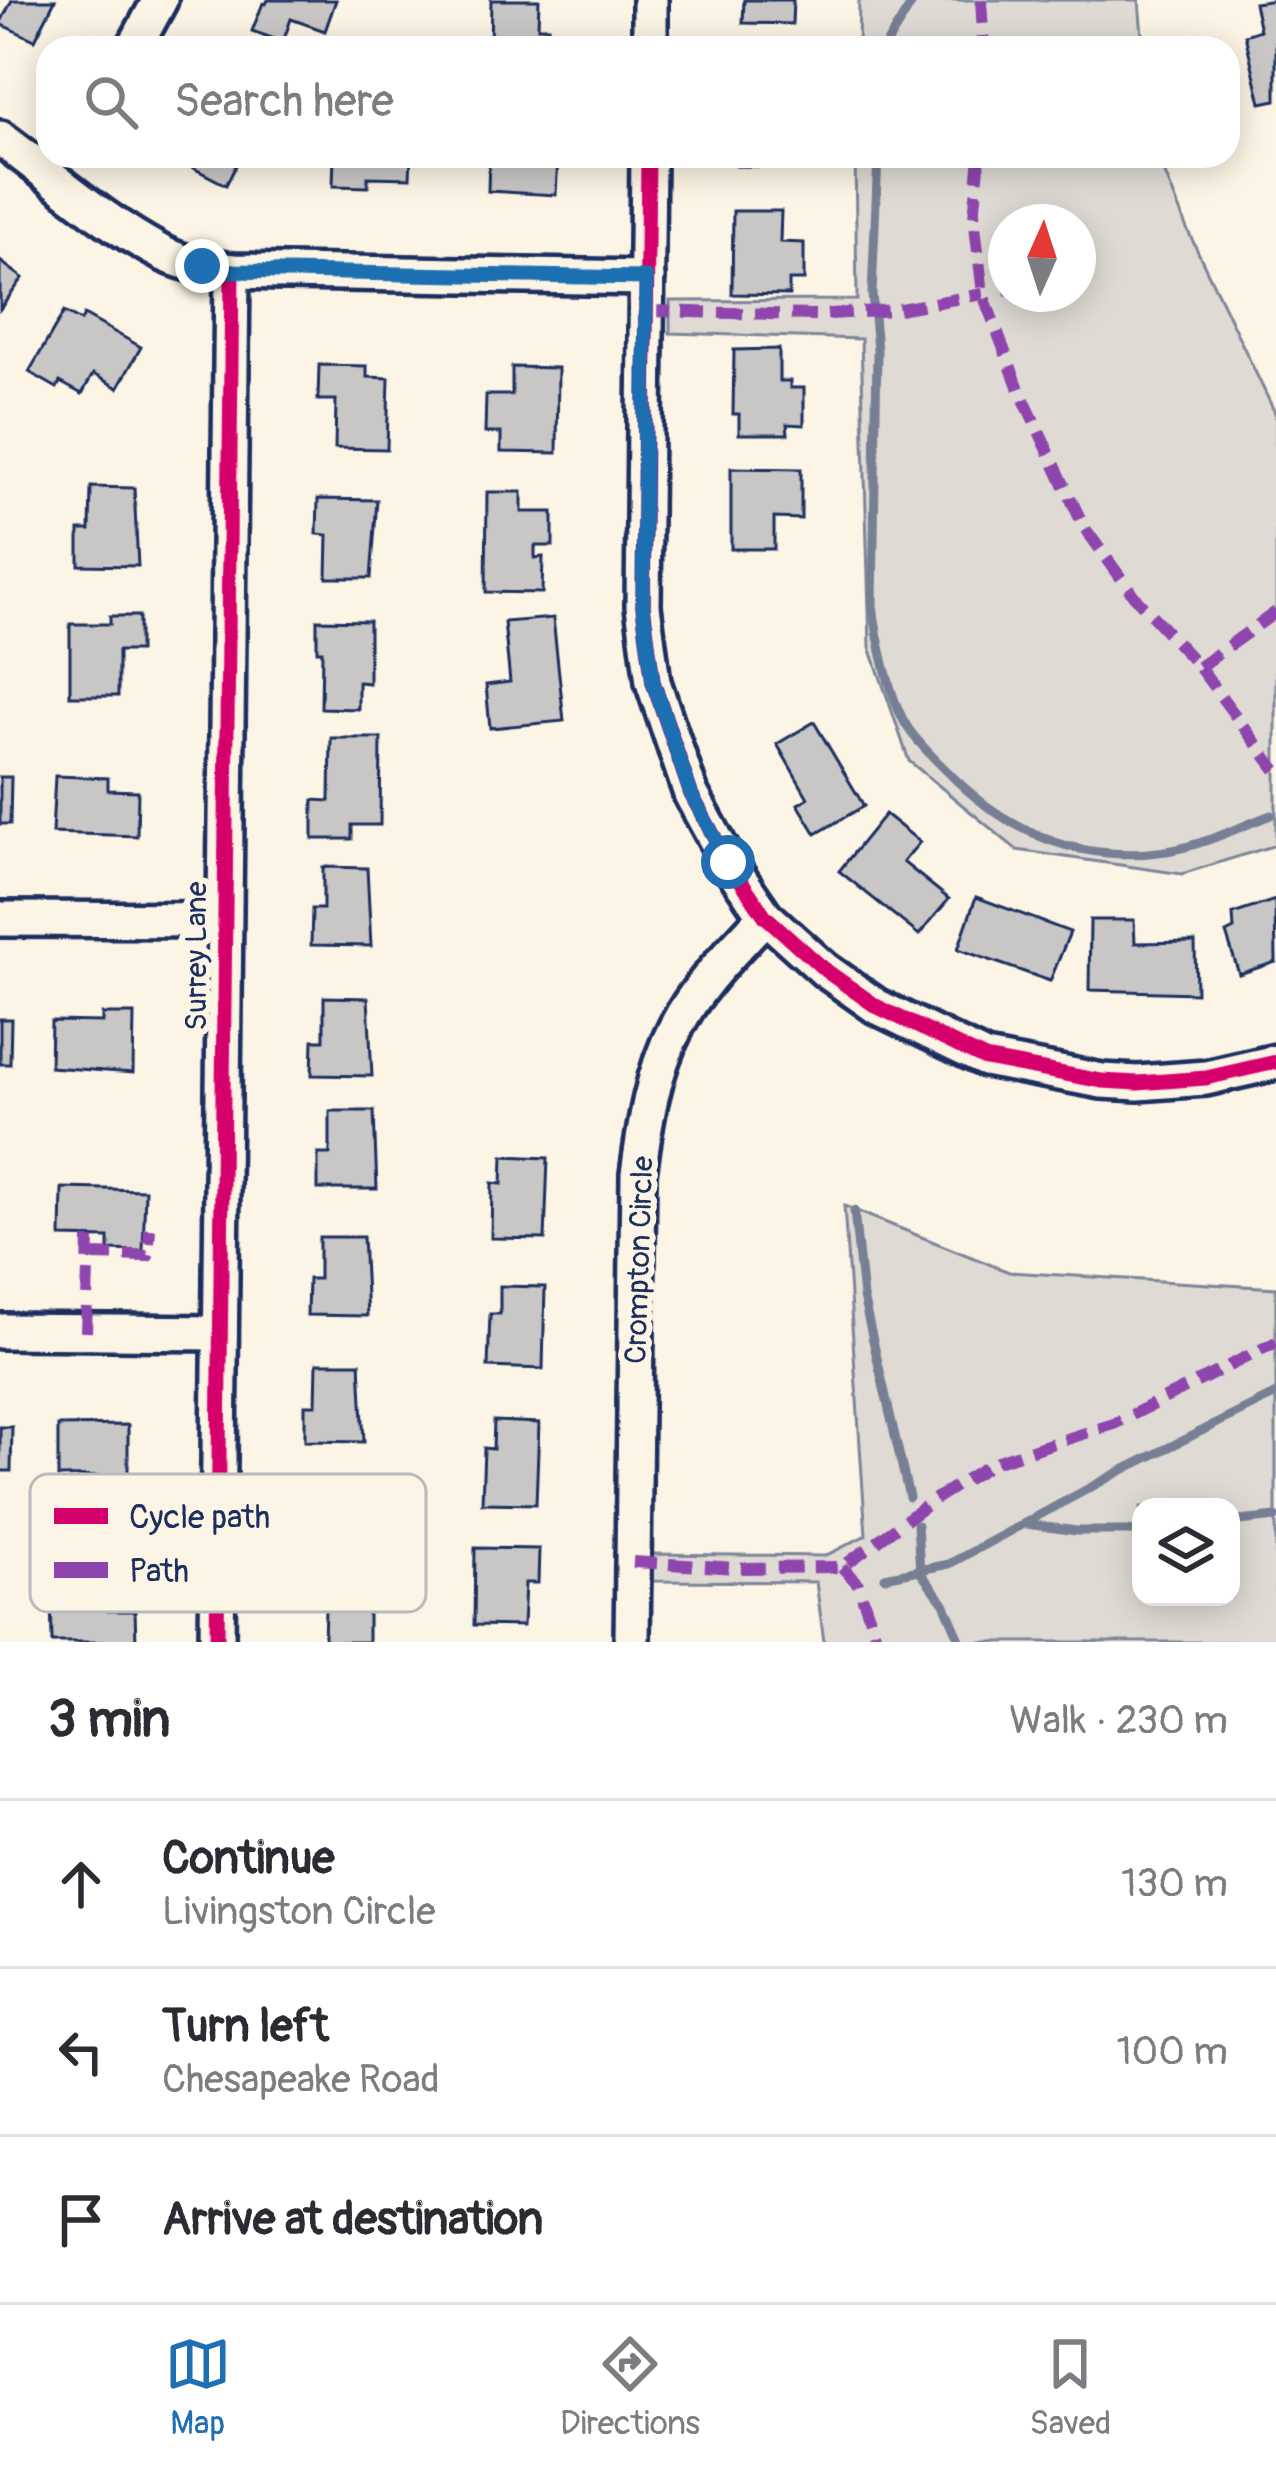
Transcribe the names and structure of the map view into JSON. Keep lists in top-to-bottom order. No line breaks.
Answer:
{"streets":{"street":["Surrey Lane","Crompton Circle"]},"legend":["Cycle path","Path"],"north":"top","page":{"search":"Search here","heading":["3 min","Walk · 230 m"],"list":[["Continue","Livingston Circle","130 m"],["Turn left","Chesapeake Road","100 m"],"Arrive at destination"],"nav":["Map","Directions","Saved"]}}
